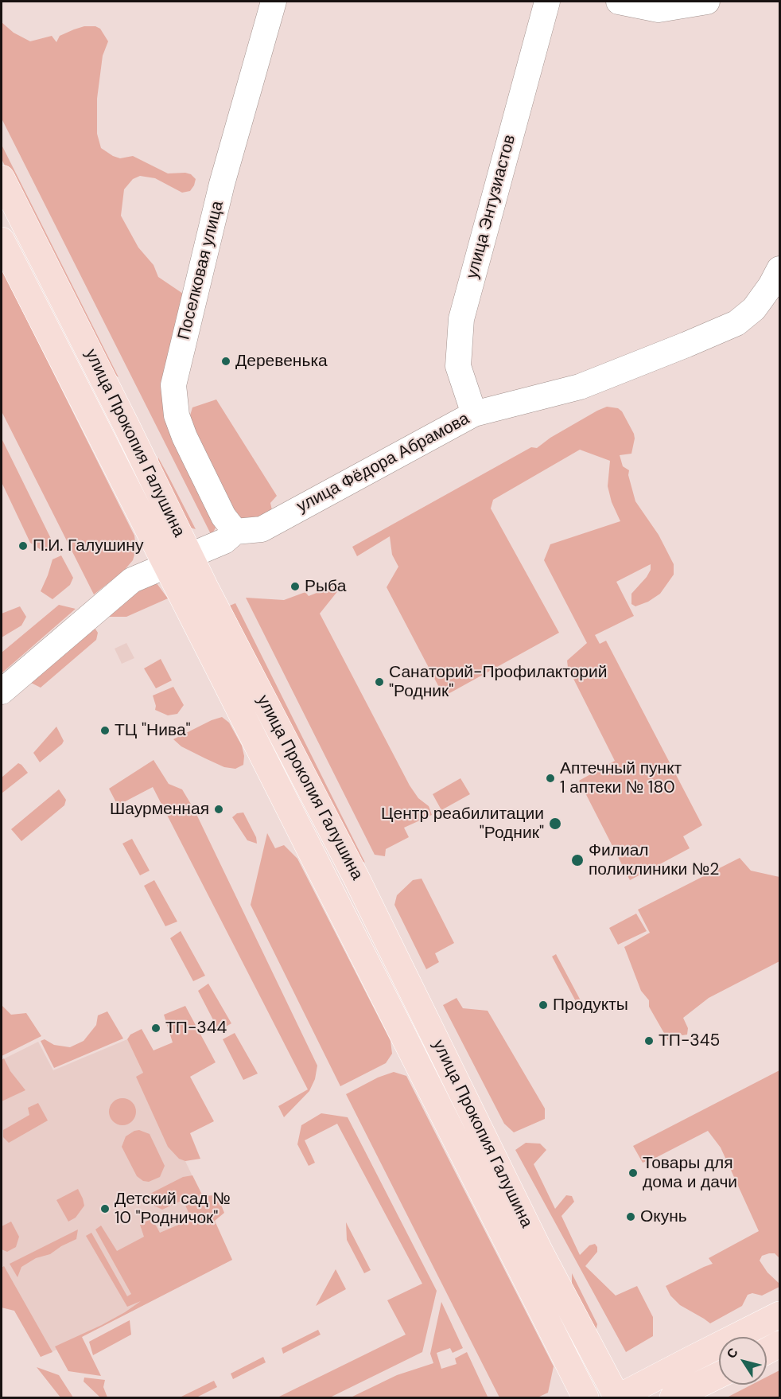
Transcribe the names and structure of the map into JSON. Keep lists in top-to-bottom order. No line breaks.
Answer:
{"streets":{"main road":["улица Прокопия Галушина"],"street":["улица Энтузиастов","Поселковая улица","улица Фёдора Абрамова"]},"crossings":[["улица Энтузиастов","улица Фёдора Абрамова"],["Поселковая улица","улица Фёдора Абрамова"],["улица Прокопия Галушина","улица Фёдора Абрамова"]],"places":["Деревенька","П.И. Галушину","Рыба","Санаторий-Профилакторий \"Родник\"","ТЦ \"Нива\"","Аптечный пункт 1 аптеки № 180","Шаурменная","Центр реабилитации \"Родник\"","Филиал поликлиники №2","Продукты","ТП-344","ТП-345","Товары для дома и дачи","Детский сад № 10 \"Родничок\"","Окунь"],"north":"top left"}
